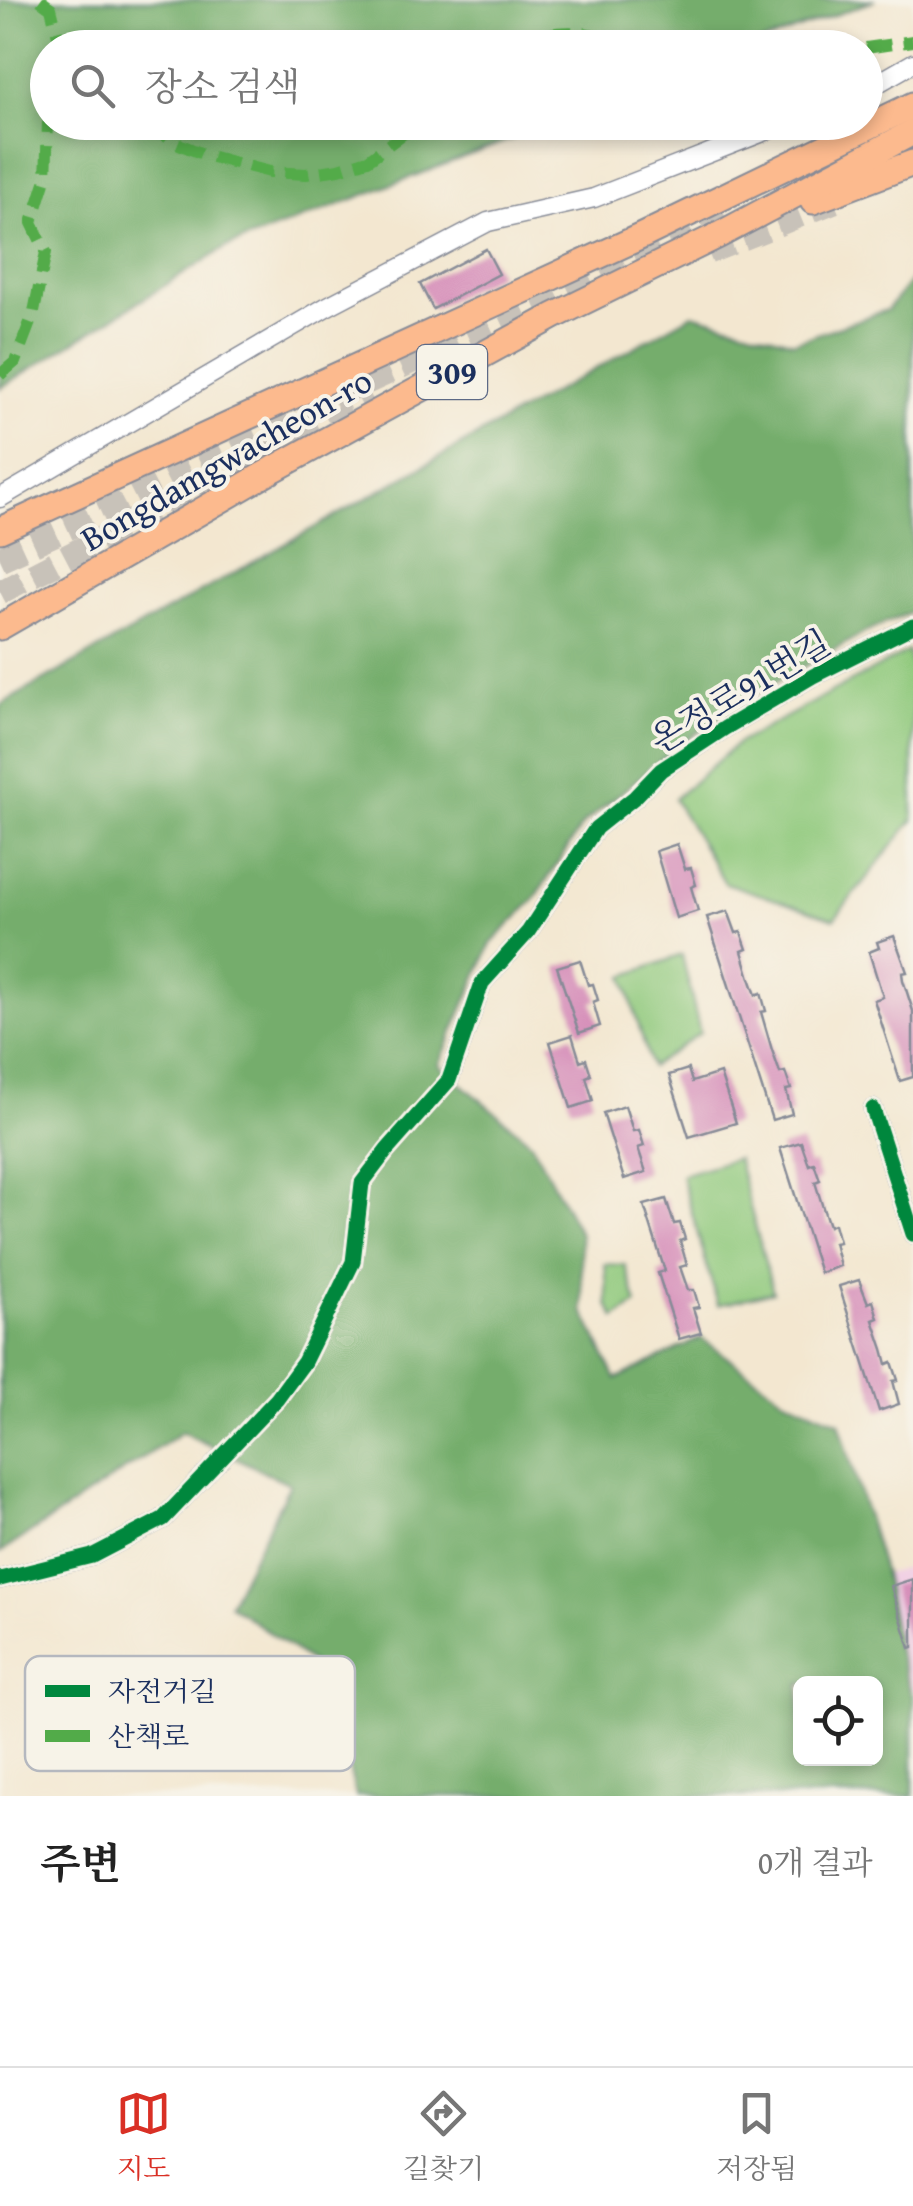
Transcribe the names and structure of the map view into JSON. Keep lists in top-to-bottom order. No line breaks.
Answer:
{"streets":{"highway":["309","Bongdamgwacheon-ro"],"street":["온정로91번길"]},"legend":["자전거길","산책로"],"page":{"search":"장소 검색","heading":["주변","0개 결과"],"nav":["지도","길찾기","저장됨"]}}
